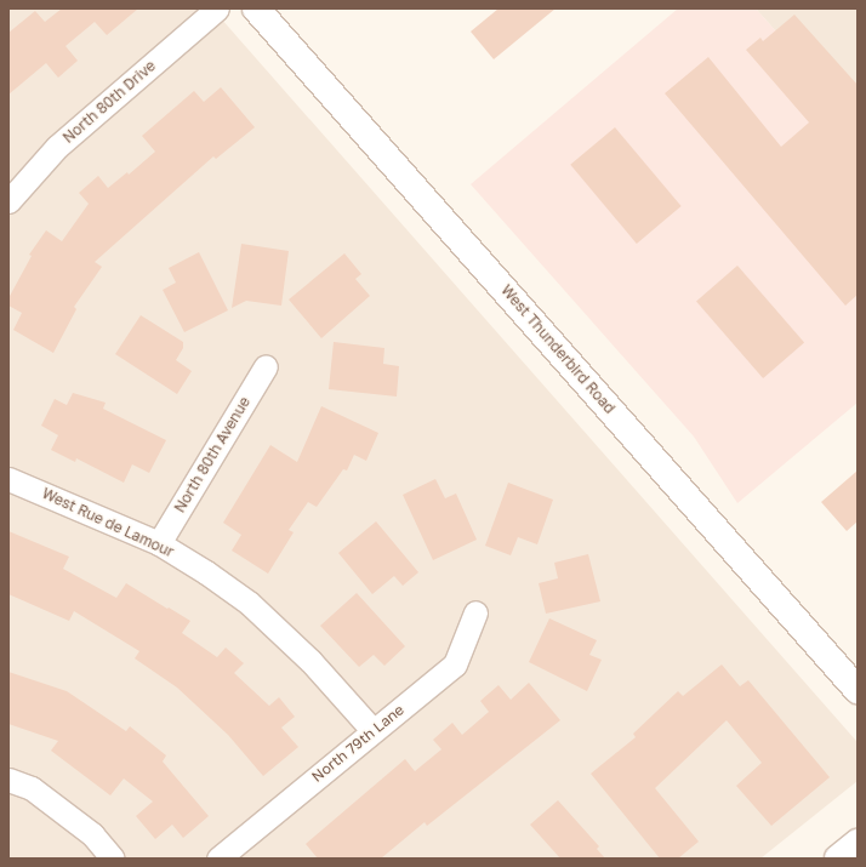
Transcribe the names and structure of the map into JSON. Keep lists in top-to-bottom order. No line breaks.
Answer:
{"streets":{"main road":["West Thunderbird Road"],"street":["North 80th Drive","North 80th Avenue","West Rue de Lamour","North 79th Lane"]},"crossings":[["North 80th Avenue","West Rue de Lamour"],["West Rue de Lamour","North 79th Lane"]]}
